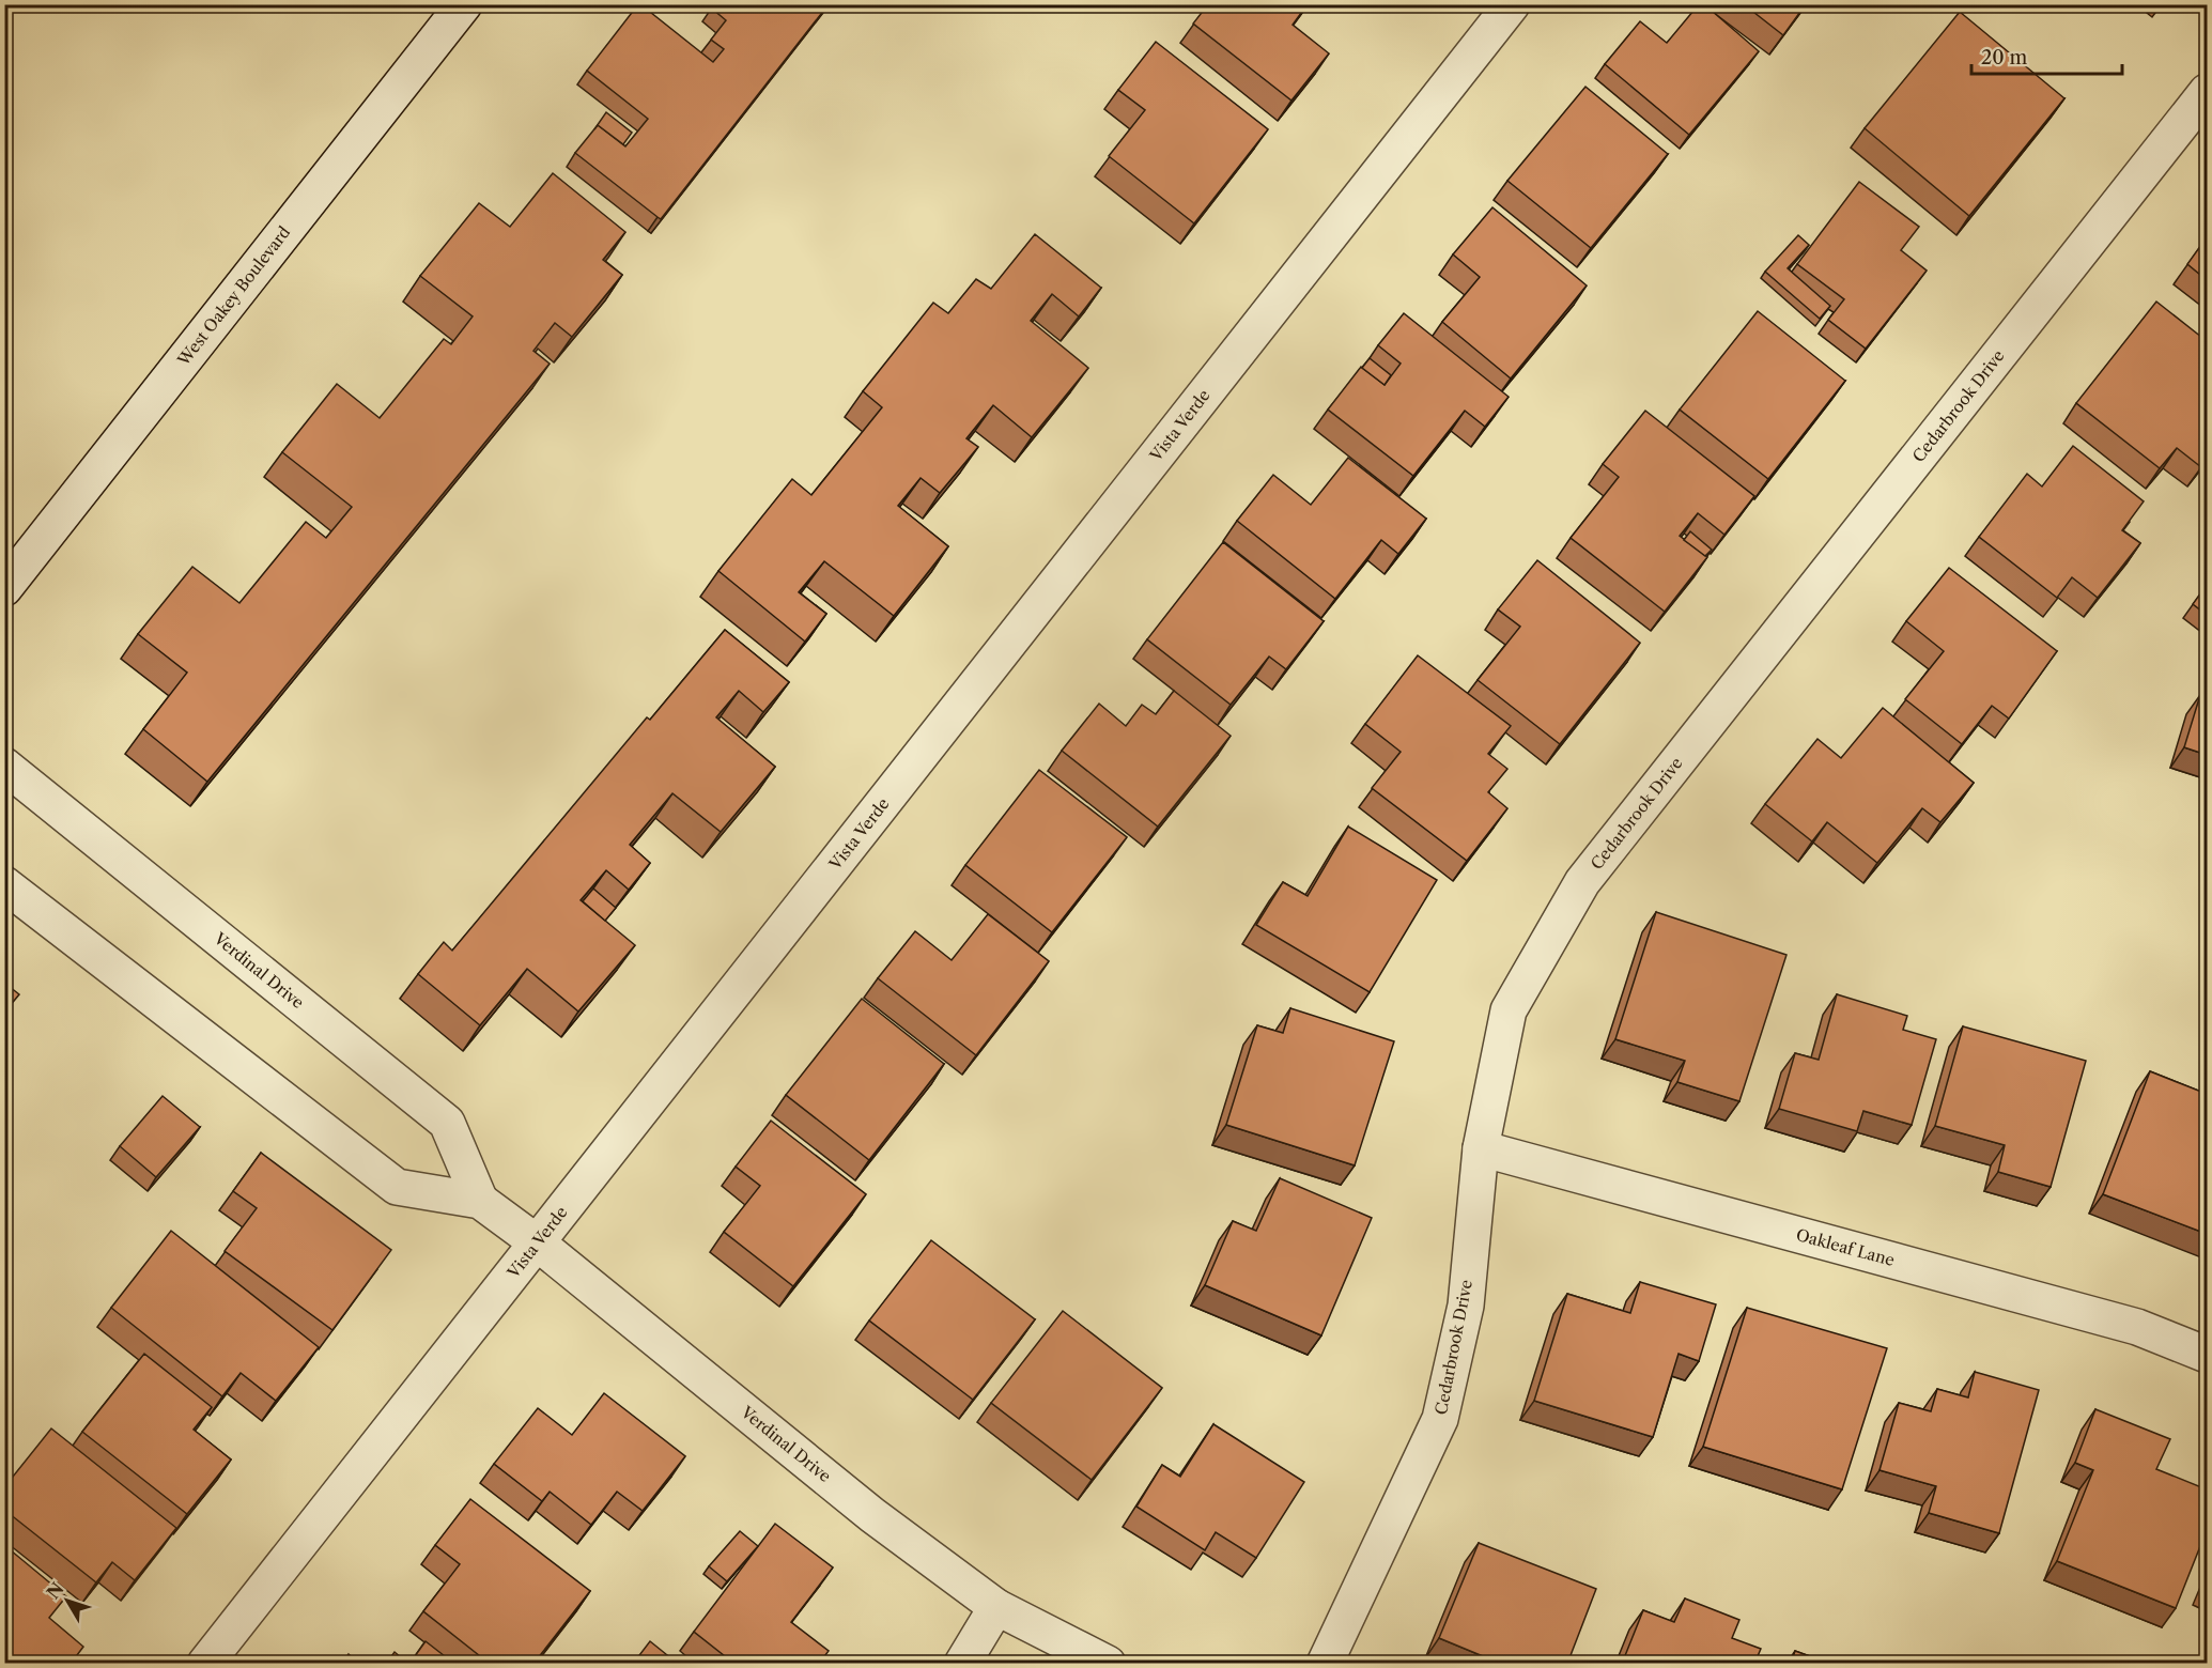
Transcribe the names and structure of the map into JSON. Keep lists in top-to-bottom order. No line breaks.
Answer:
{"streets":{"street":["West Oakey Boulevard","Cedarbrook Drive","Vista Verde","Verdinal Drive","Oakleaf Lane"]},"crossings":[["Cedarbrook Drive","Oakleaf Lane"],["Vista Verde","Verdinal Drive"]],"scale_bar":"20 m","north":"top left"}
